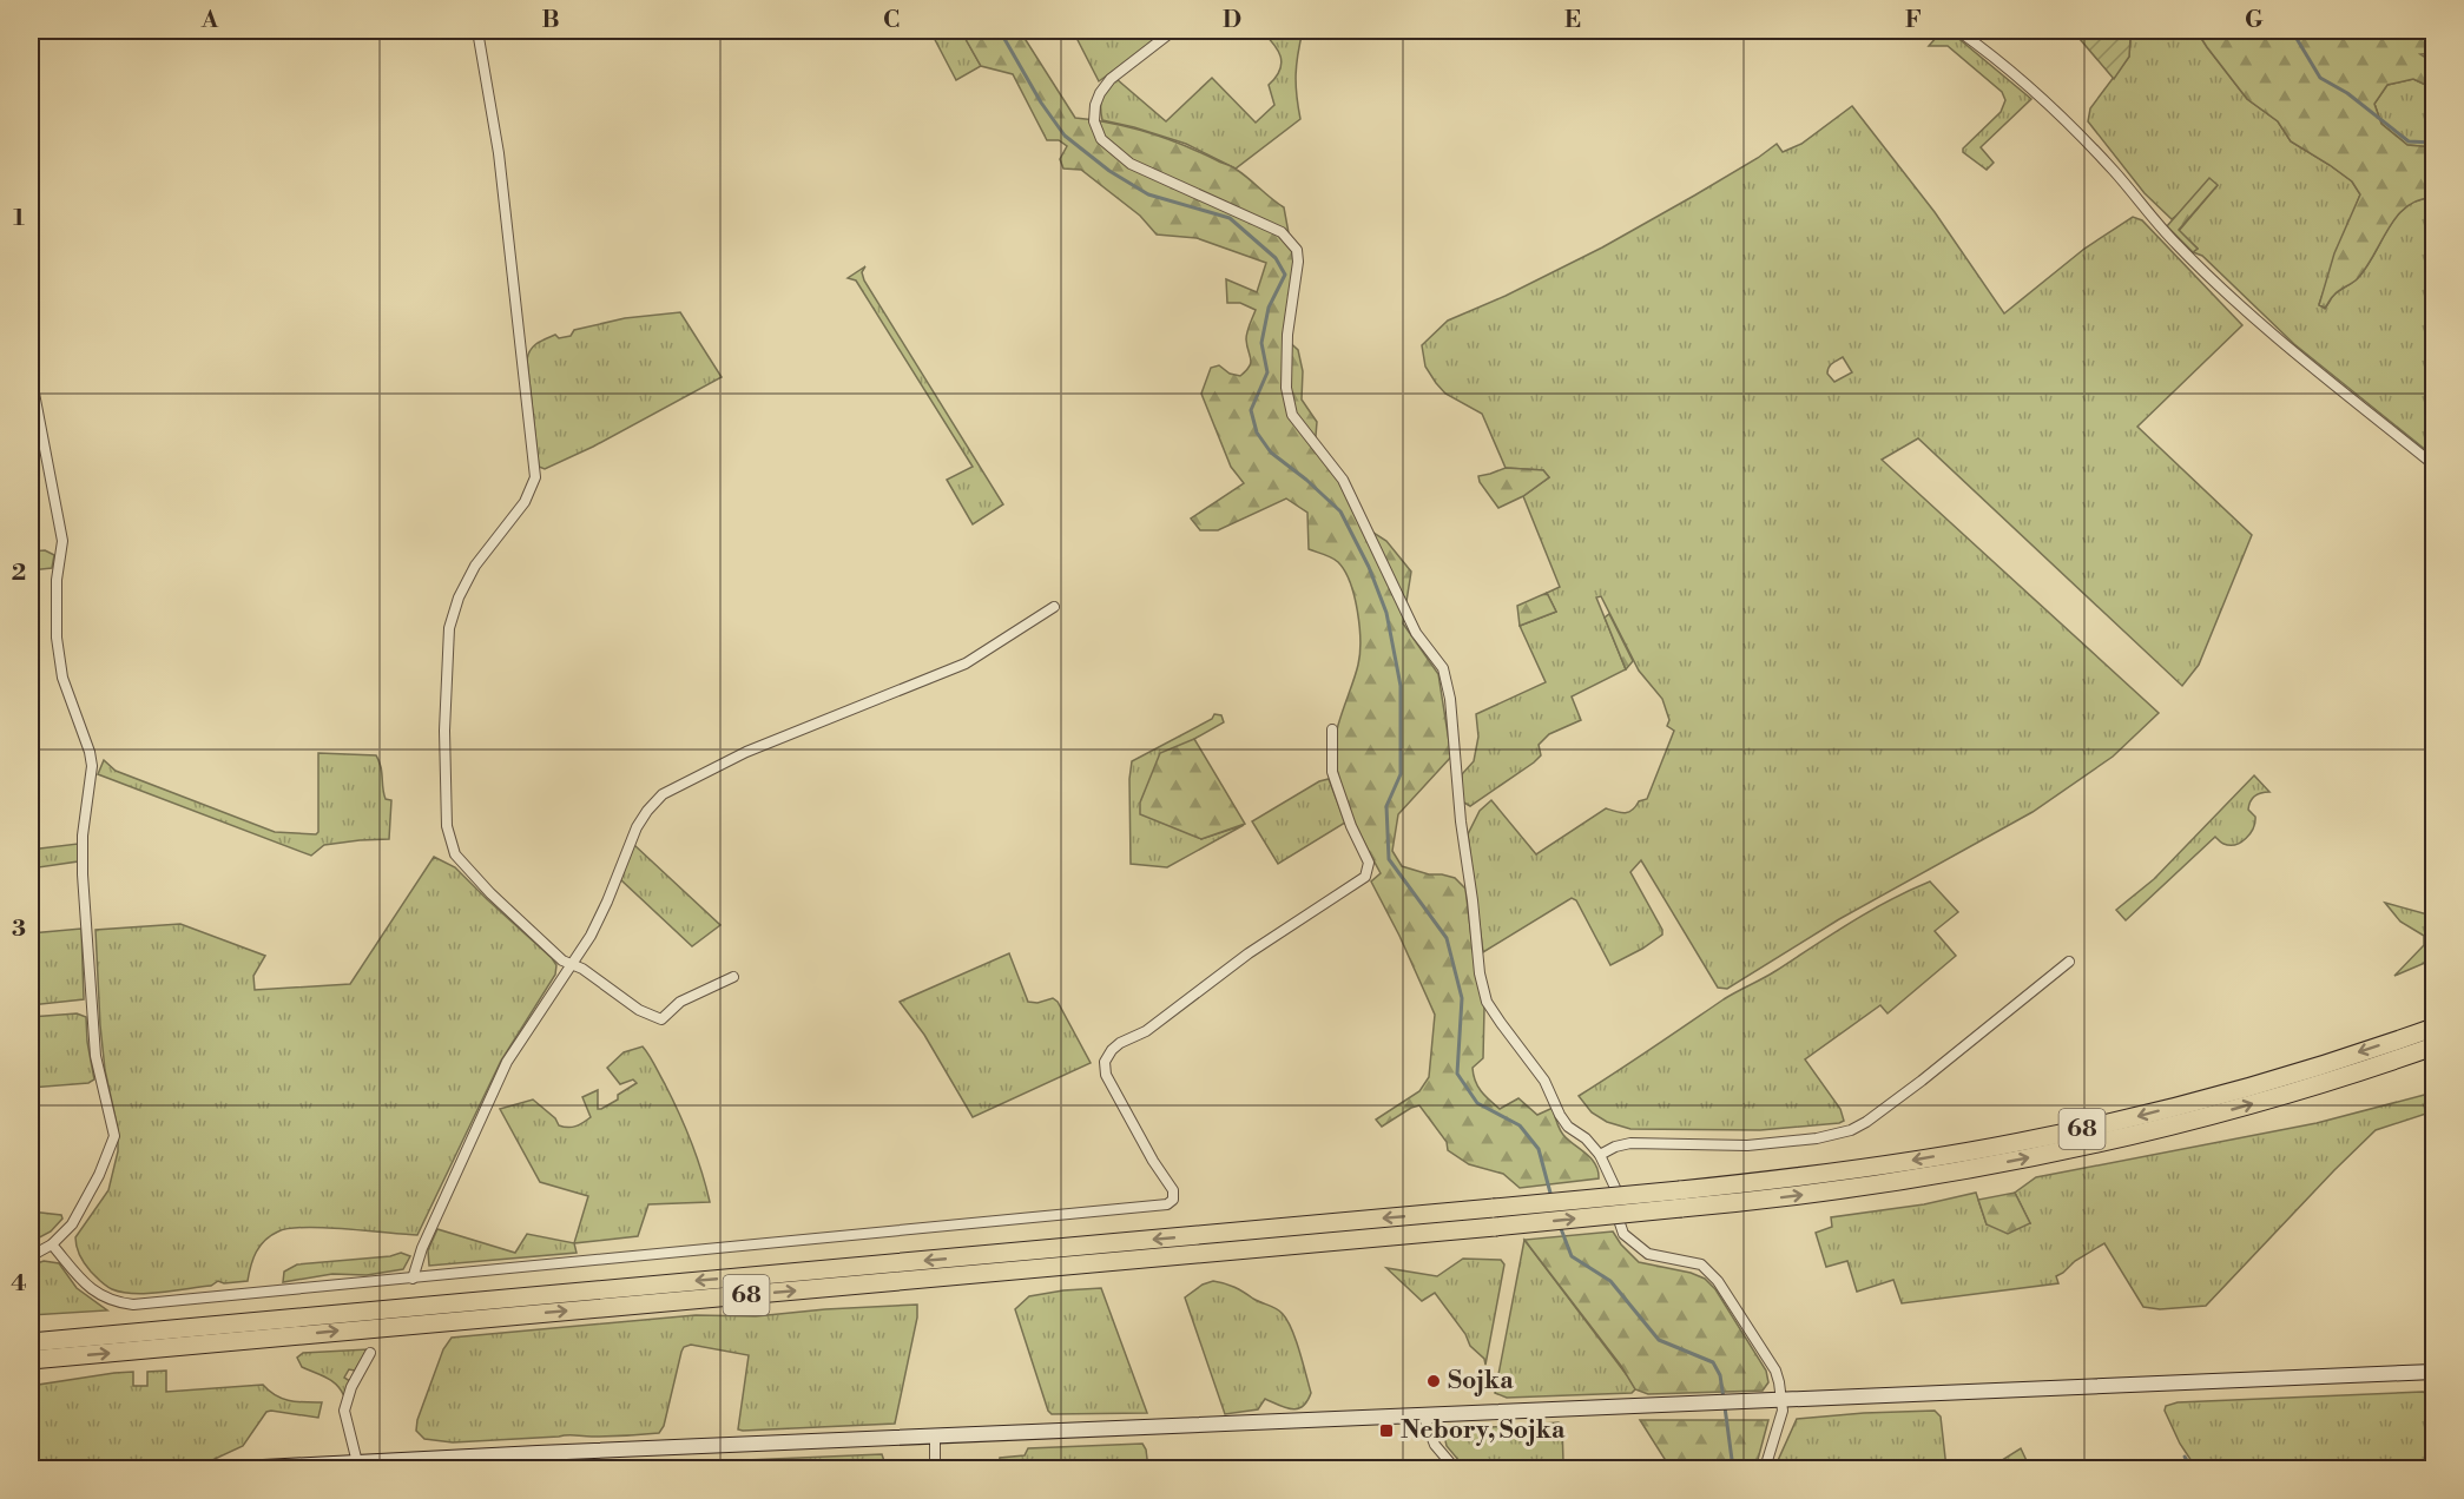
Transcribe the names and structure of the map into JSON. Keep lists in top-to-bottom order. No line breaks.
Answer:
{"streets":{"highway":["68"]},"places":{"other":["Sojka"],"transit":["Nebory, Sojka"]},"grid":{"columns":["A","B","C","D","E","F","G"],"rows":["1","2","3","4"]}}
